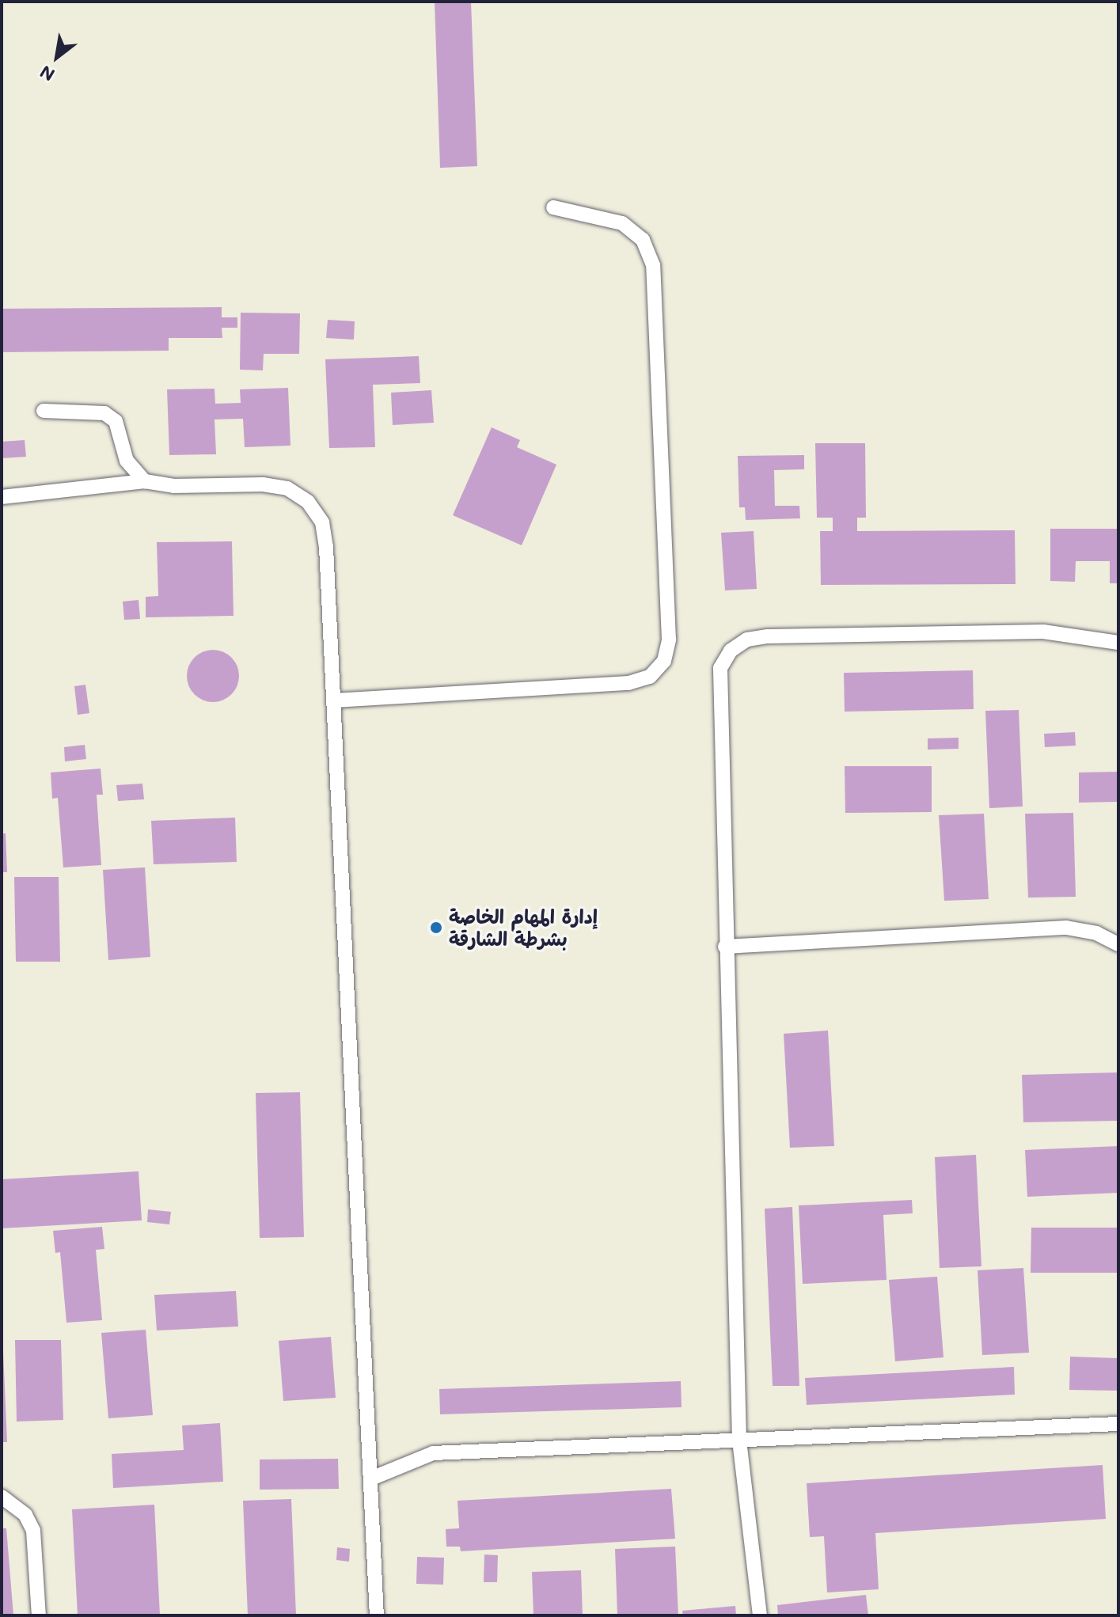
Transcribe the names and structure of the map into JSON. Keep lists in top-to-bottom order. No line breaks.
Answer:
{"places":["إدارة المهام الخاصة بشرطة الشارقة"],"north":"bottom left"}
